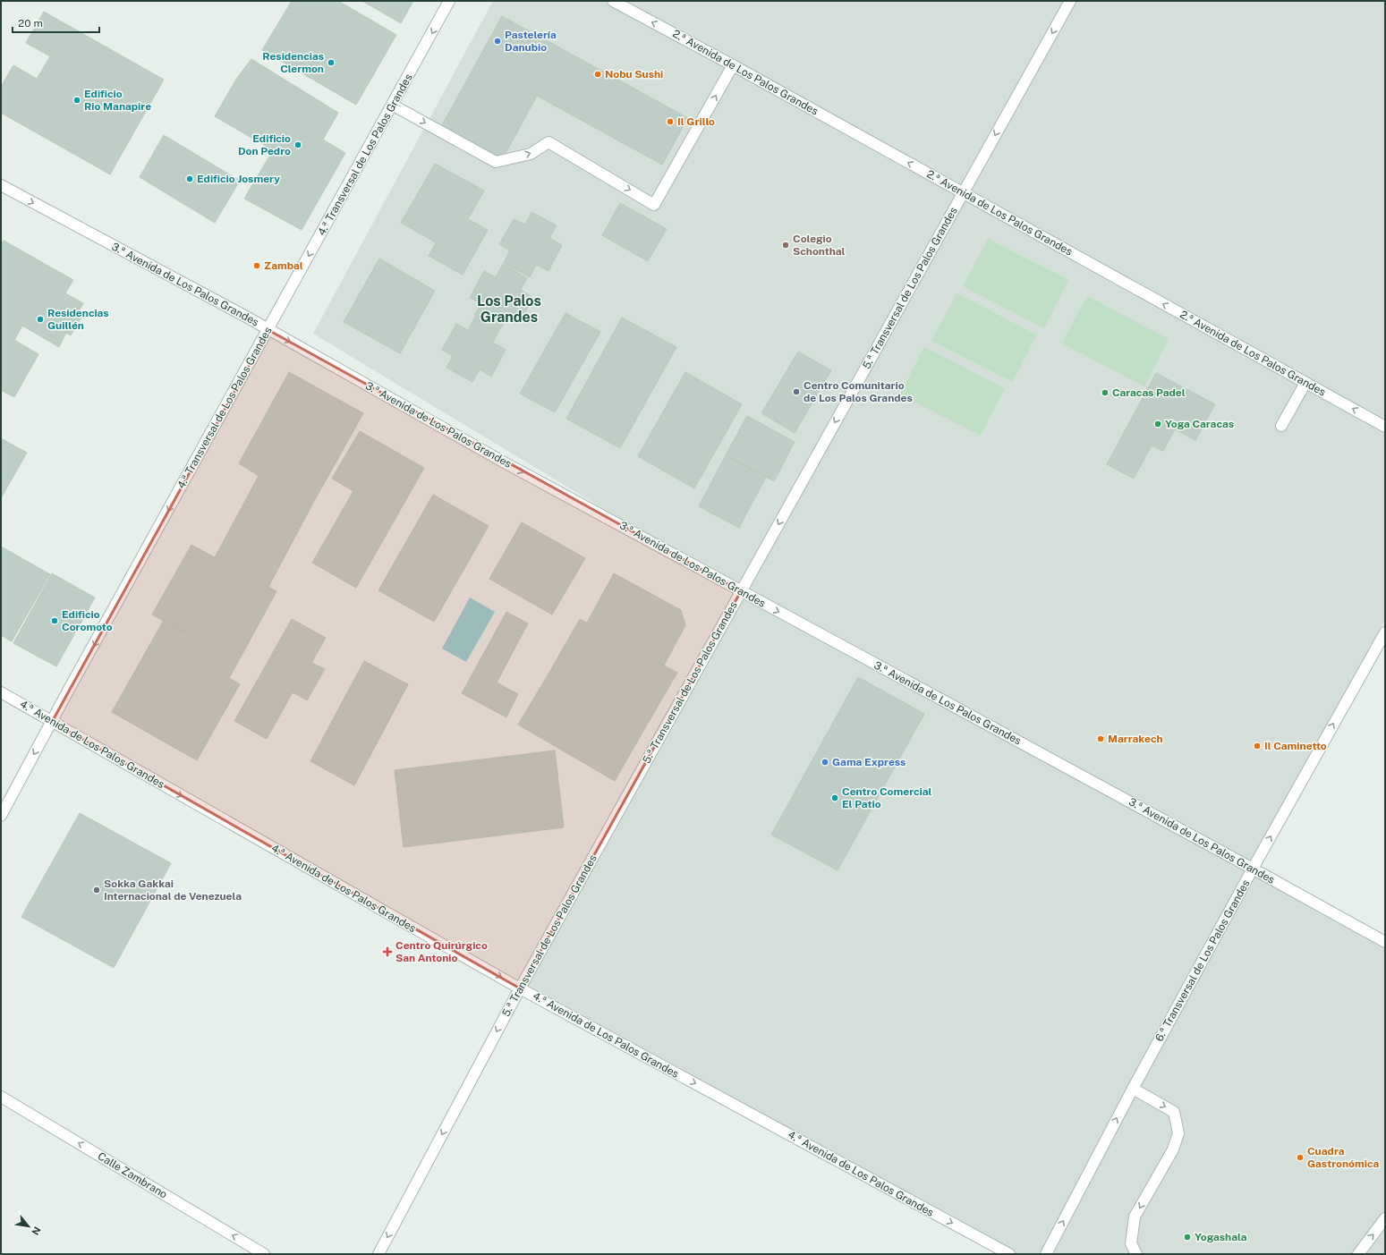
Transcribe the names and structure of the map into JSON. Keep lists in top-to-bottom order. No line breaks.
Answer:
{"streets":{"street":["2.ª Avenida de Los Palos Grandes","4.ª Transversal de Los Palos Grandes","3.ª Avenida de Los Palos Grandes","5.ª Transversal de Los Palos Grandes","4.ª Avenida de Los Palos Grandes","6.ª Transversal de Los Palos Grandes","Calle Zambrano"]},"crossings":[["2.ª Avenida de Los Palos Grandes","5.ª Transversal de Los Palos Grandes"],["4.ª Transversal de Los Palos Grandes","3.ª Avenida de Los Palos Grandes"],["4.ª Transversal de Los Palos Grandes","4.ª Avenida de Los Palos Grandes"],["3.ª Avenida de Los Palos Grandes","5.ª Transversal de Los Palos Grandes"],["3.ª Avenida de Los Palos Grandes","6.ª Transversal de Los Palos Grandes"],["5.ª Transversal de Los Palos Grandes","4.ª Avenida de Los Palos Grandes"]],"one_way":["2.ª Avenida de Los Palos Grandes","4.ª Transversal de Los Palos Grandes","3.ª Avenida de Los Palos Grandes","5.ª Transversal de Los Palos Grandes","4.ª Avenida de Los Palos Grandes","6.ª Transversal de Los Palos Grandes","Calle Zambrano"],"districts":["Los Palos Grandes"],"places":{"other":["Pastelería Danubio","Residencias Clermon","Nobu Sushi","Edificio Rio Manapire","Il Grillo","Edificio Don Pedro","Edificio Josmery","Colegio Schonthal","Zambal","Residencias Guillén","Centro Comunitario de Los Palos Grandes","Caracas Padel","Yoga Caracas","Edificio Coromoto","Marrakech","Il Caminetto","Gama Express","Centro Comercial El Patio","Sokka Gakkai Internacional de Venezuela","Cuadra Gastronómica","Yogashala"],"health":["Centro Quirúrgico San Antonio"]},"scale_bar":"20 m","north":"bottom right"}
